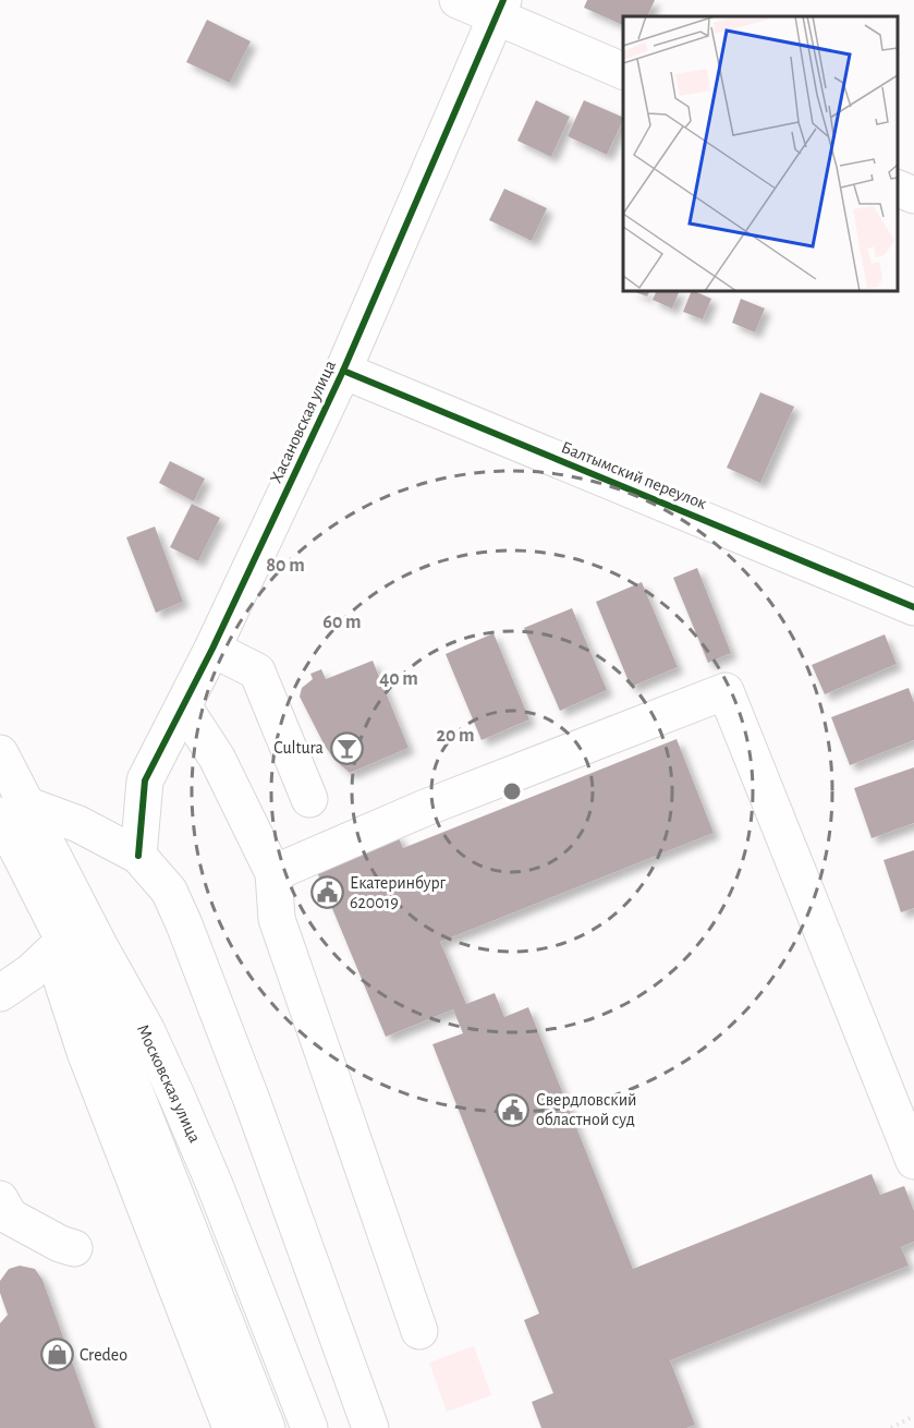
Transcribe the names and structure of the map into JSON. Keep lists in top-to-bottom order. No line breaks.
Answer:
{"streets":{"main road":["Хасановская улица","Балтымский переулок","Московская улица"]},"crossings":[["Хасановская улица","Балтымский переулок"]],"places":{"bar":["Cultura"],"public building":["Екатеринбург 620019","Свердловский областной суд"],"shop":["Credeo"]},"rings":["80 m","60 m","40 m","20 m"]}
